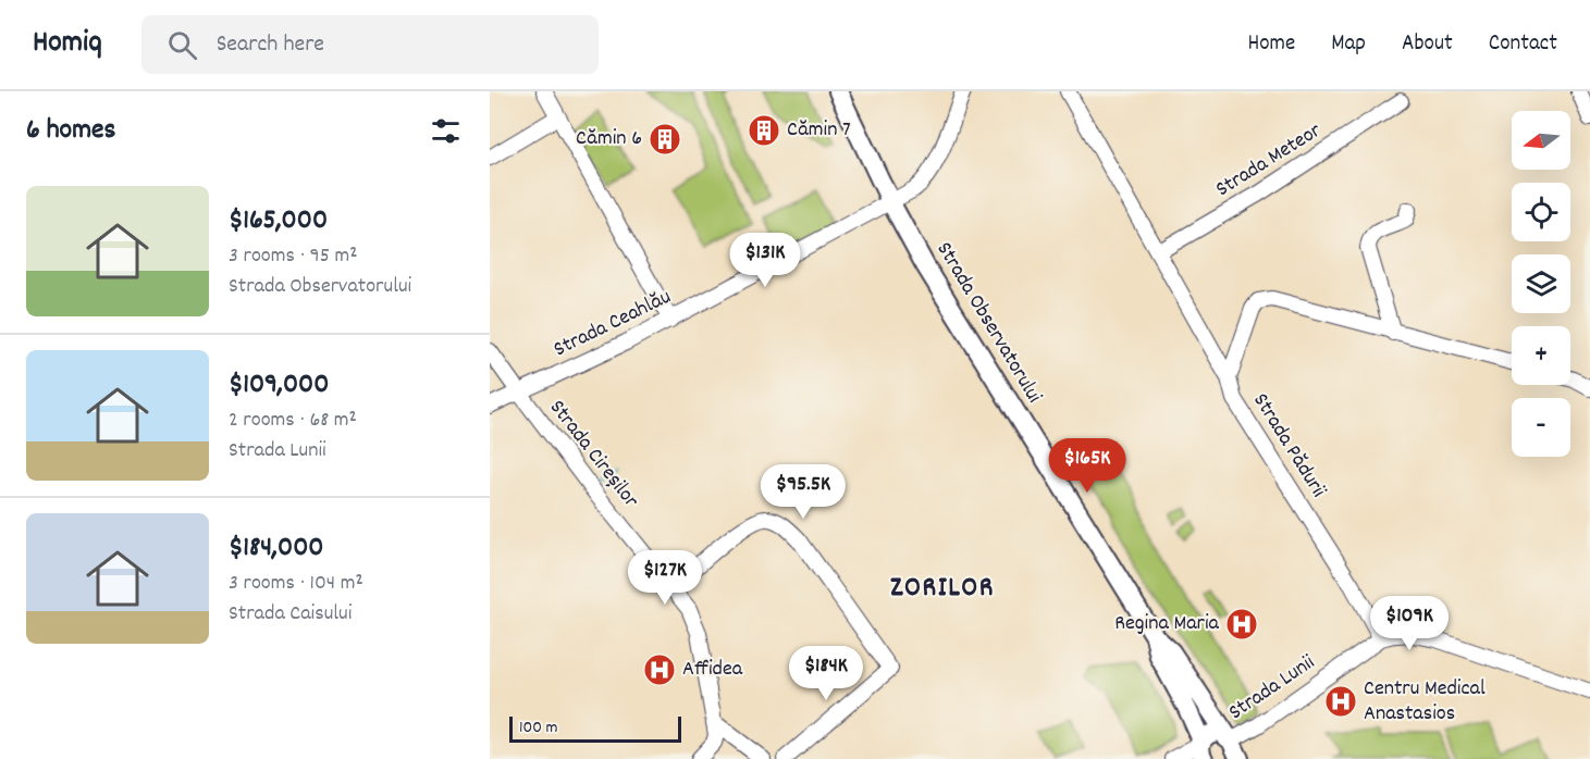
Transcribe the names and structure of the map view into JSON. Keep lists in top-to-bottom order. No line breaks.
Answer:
{"streets":{"main road":["Strada Observatorului"],"street":["Strada Meteor","Strada Ceahlău","Strada Pădurii","Strada Cireșilor","Strada Lunii"]},"crossings":[["Strada Observatorului","Strada Ceahlău"],["Strada Observatorului","Strada Lunii"],["Strada Ceahlău","Strada Cireșilor"],["Strada Pădurii","Strada Lunii"]],"districts":["ZORILOR"],"places":{"building":["Cămin 7","Cămin 6"],"hospital":["Regina Maria","Affidea","Centru Medical Anastasios"]},"scale_bar":"100 m","north":"left","page":{"header":"Homiq","search":"Search here","nav":["Home","Map","About","Contact"],"heading":"6 homes","map_buttons":["+","−"],"list":[{"name":"$165,000","note":"3 rooms · 95 m² · Strada Observatorului"},{"name":"$109,000","note":"2 rooms · 68 m² · Strada Lunii"},{"name":"$184,000","note":"3 rooms · 104 m² · Strada Caisului"}],"price":["$131K","$165K","$95.5K","$127K","$109K","$184K"],"scale":"100 m"}}
